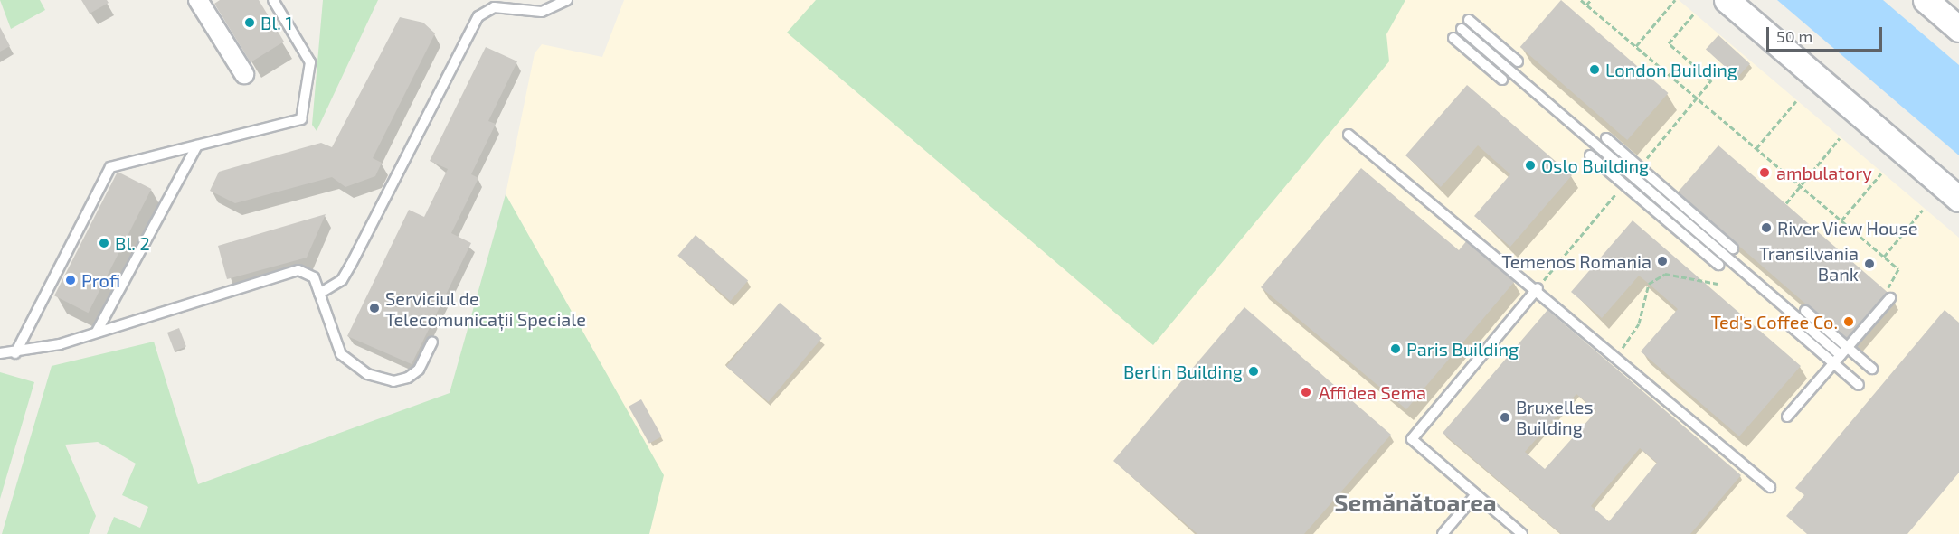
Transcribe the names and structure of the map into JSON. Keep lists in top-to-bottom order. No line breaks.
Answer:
{"districts":["Semănătoarea"],"places":["Bl. 1","London Building","Oslo Building","ambulatory","River View House","Bl. 2","Temenos Romania","Transilvania Bank","Profi","Serviciul de Telecomunicații Speciale","Ted's Coffee Co.","Paris Building","Berlin Building","Affidea Sema","Bruxelles Building"],"scale_bar":"50 m"}
